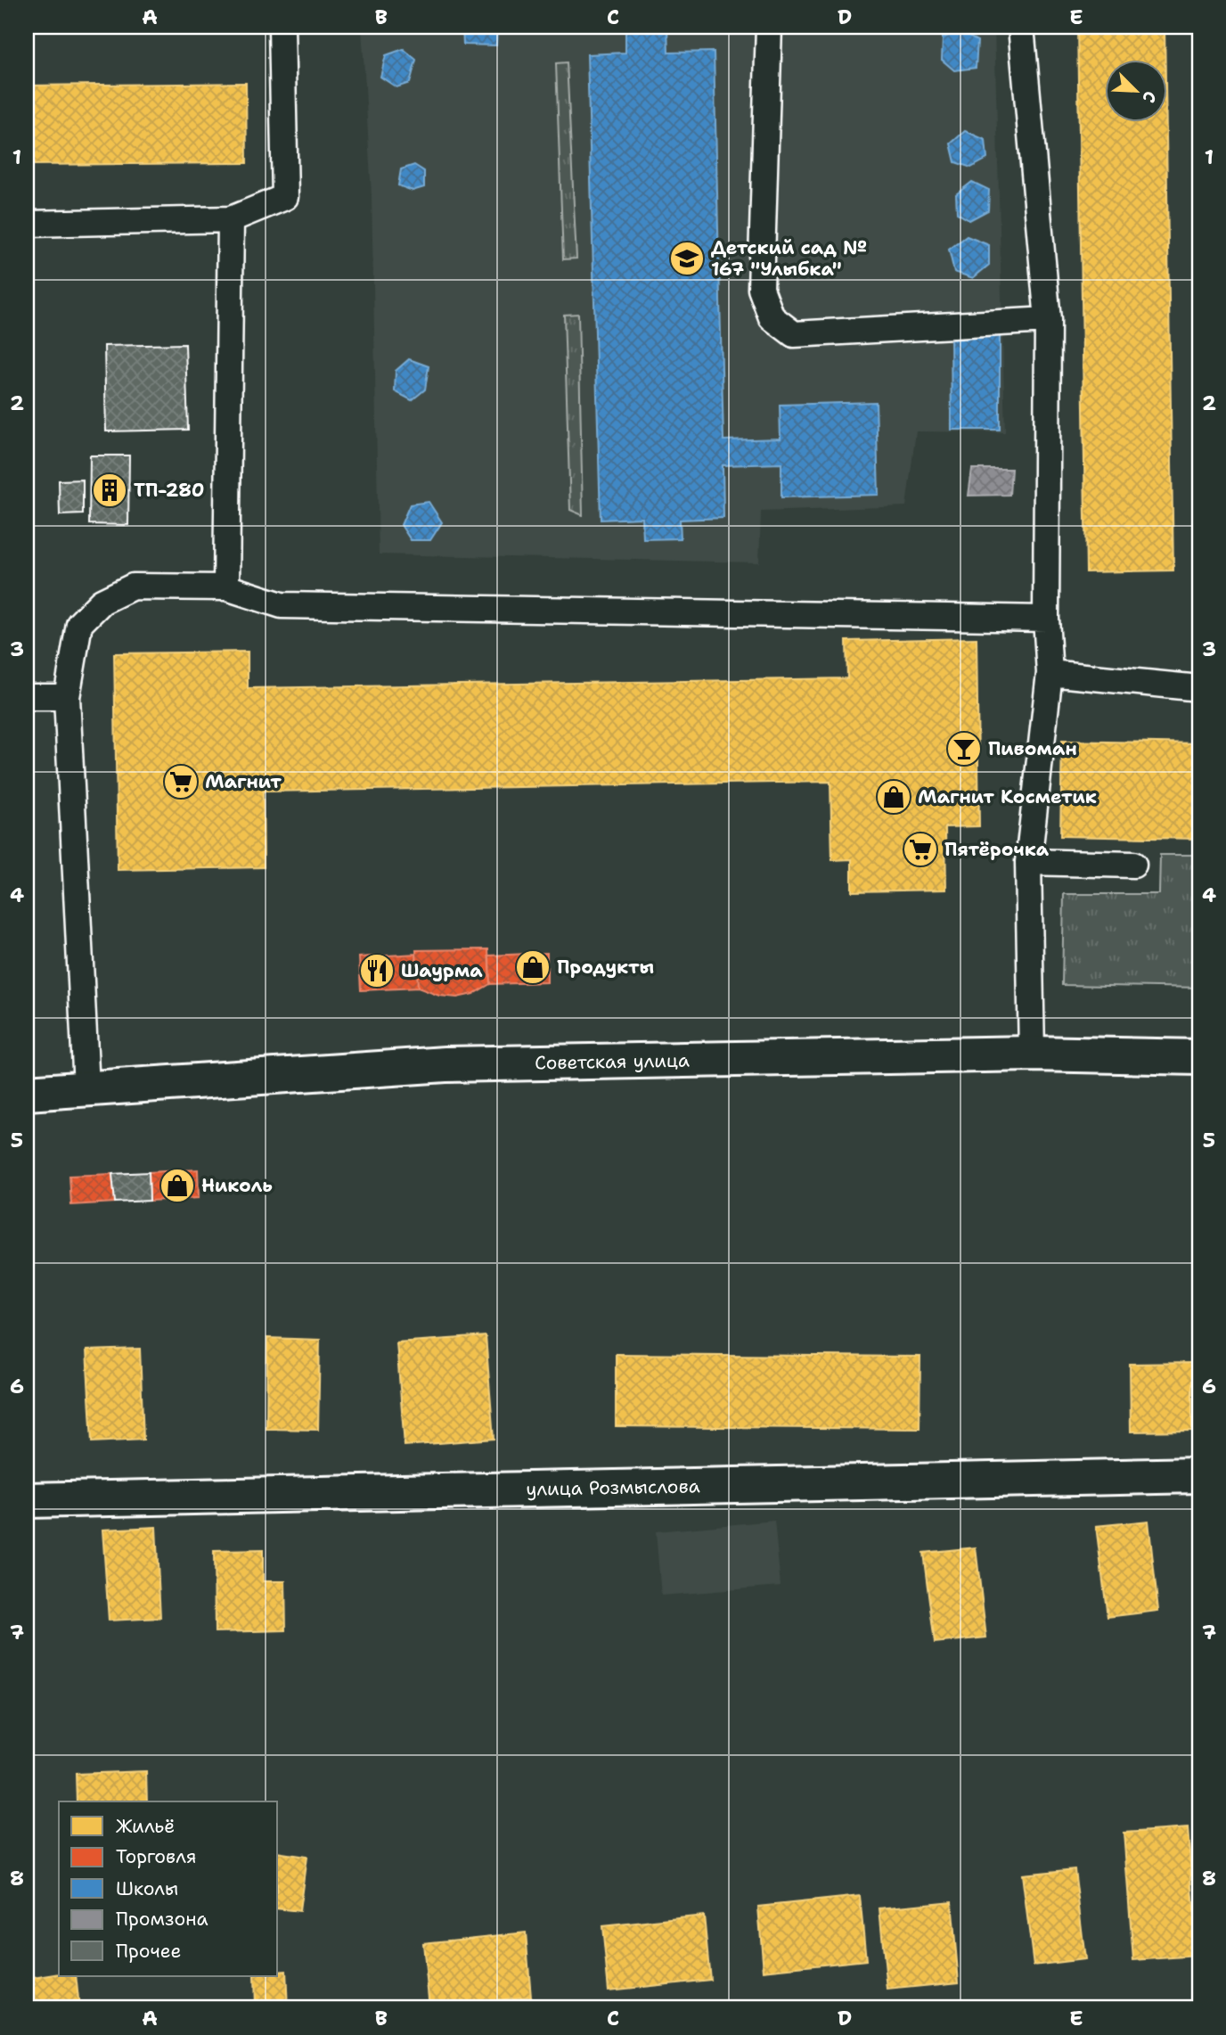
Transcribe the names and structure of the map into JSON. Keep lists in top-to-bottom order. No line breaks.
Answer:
{"streets":{"main road":["Советская улица","улица Розмыслова"]},"places":{"school or university":["Детский сад № 167 \"Улыбка\""],"building":["ТП-280"],"bar":["Пивоман"],"supermarket":["Магнит","Пятёрочка"],"shop":["Магнит Косметик","Продукты","Николь"],"restaurant":["Шаурма"]},"legend":["Жильё","Торговля","Школы","Промзона","Прочее"],"north":"bottom right","grid":{"columns":["A","B","C","D","E"],"rows":["1","2","3","4","5","6","7","8"]}}
